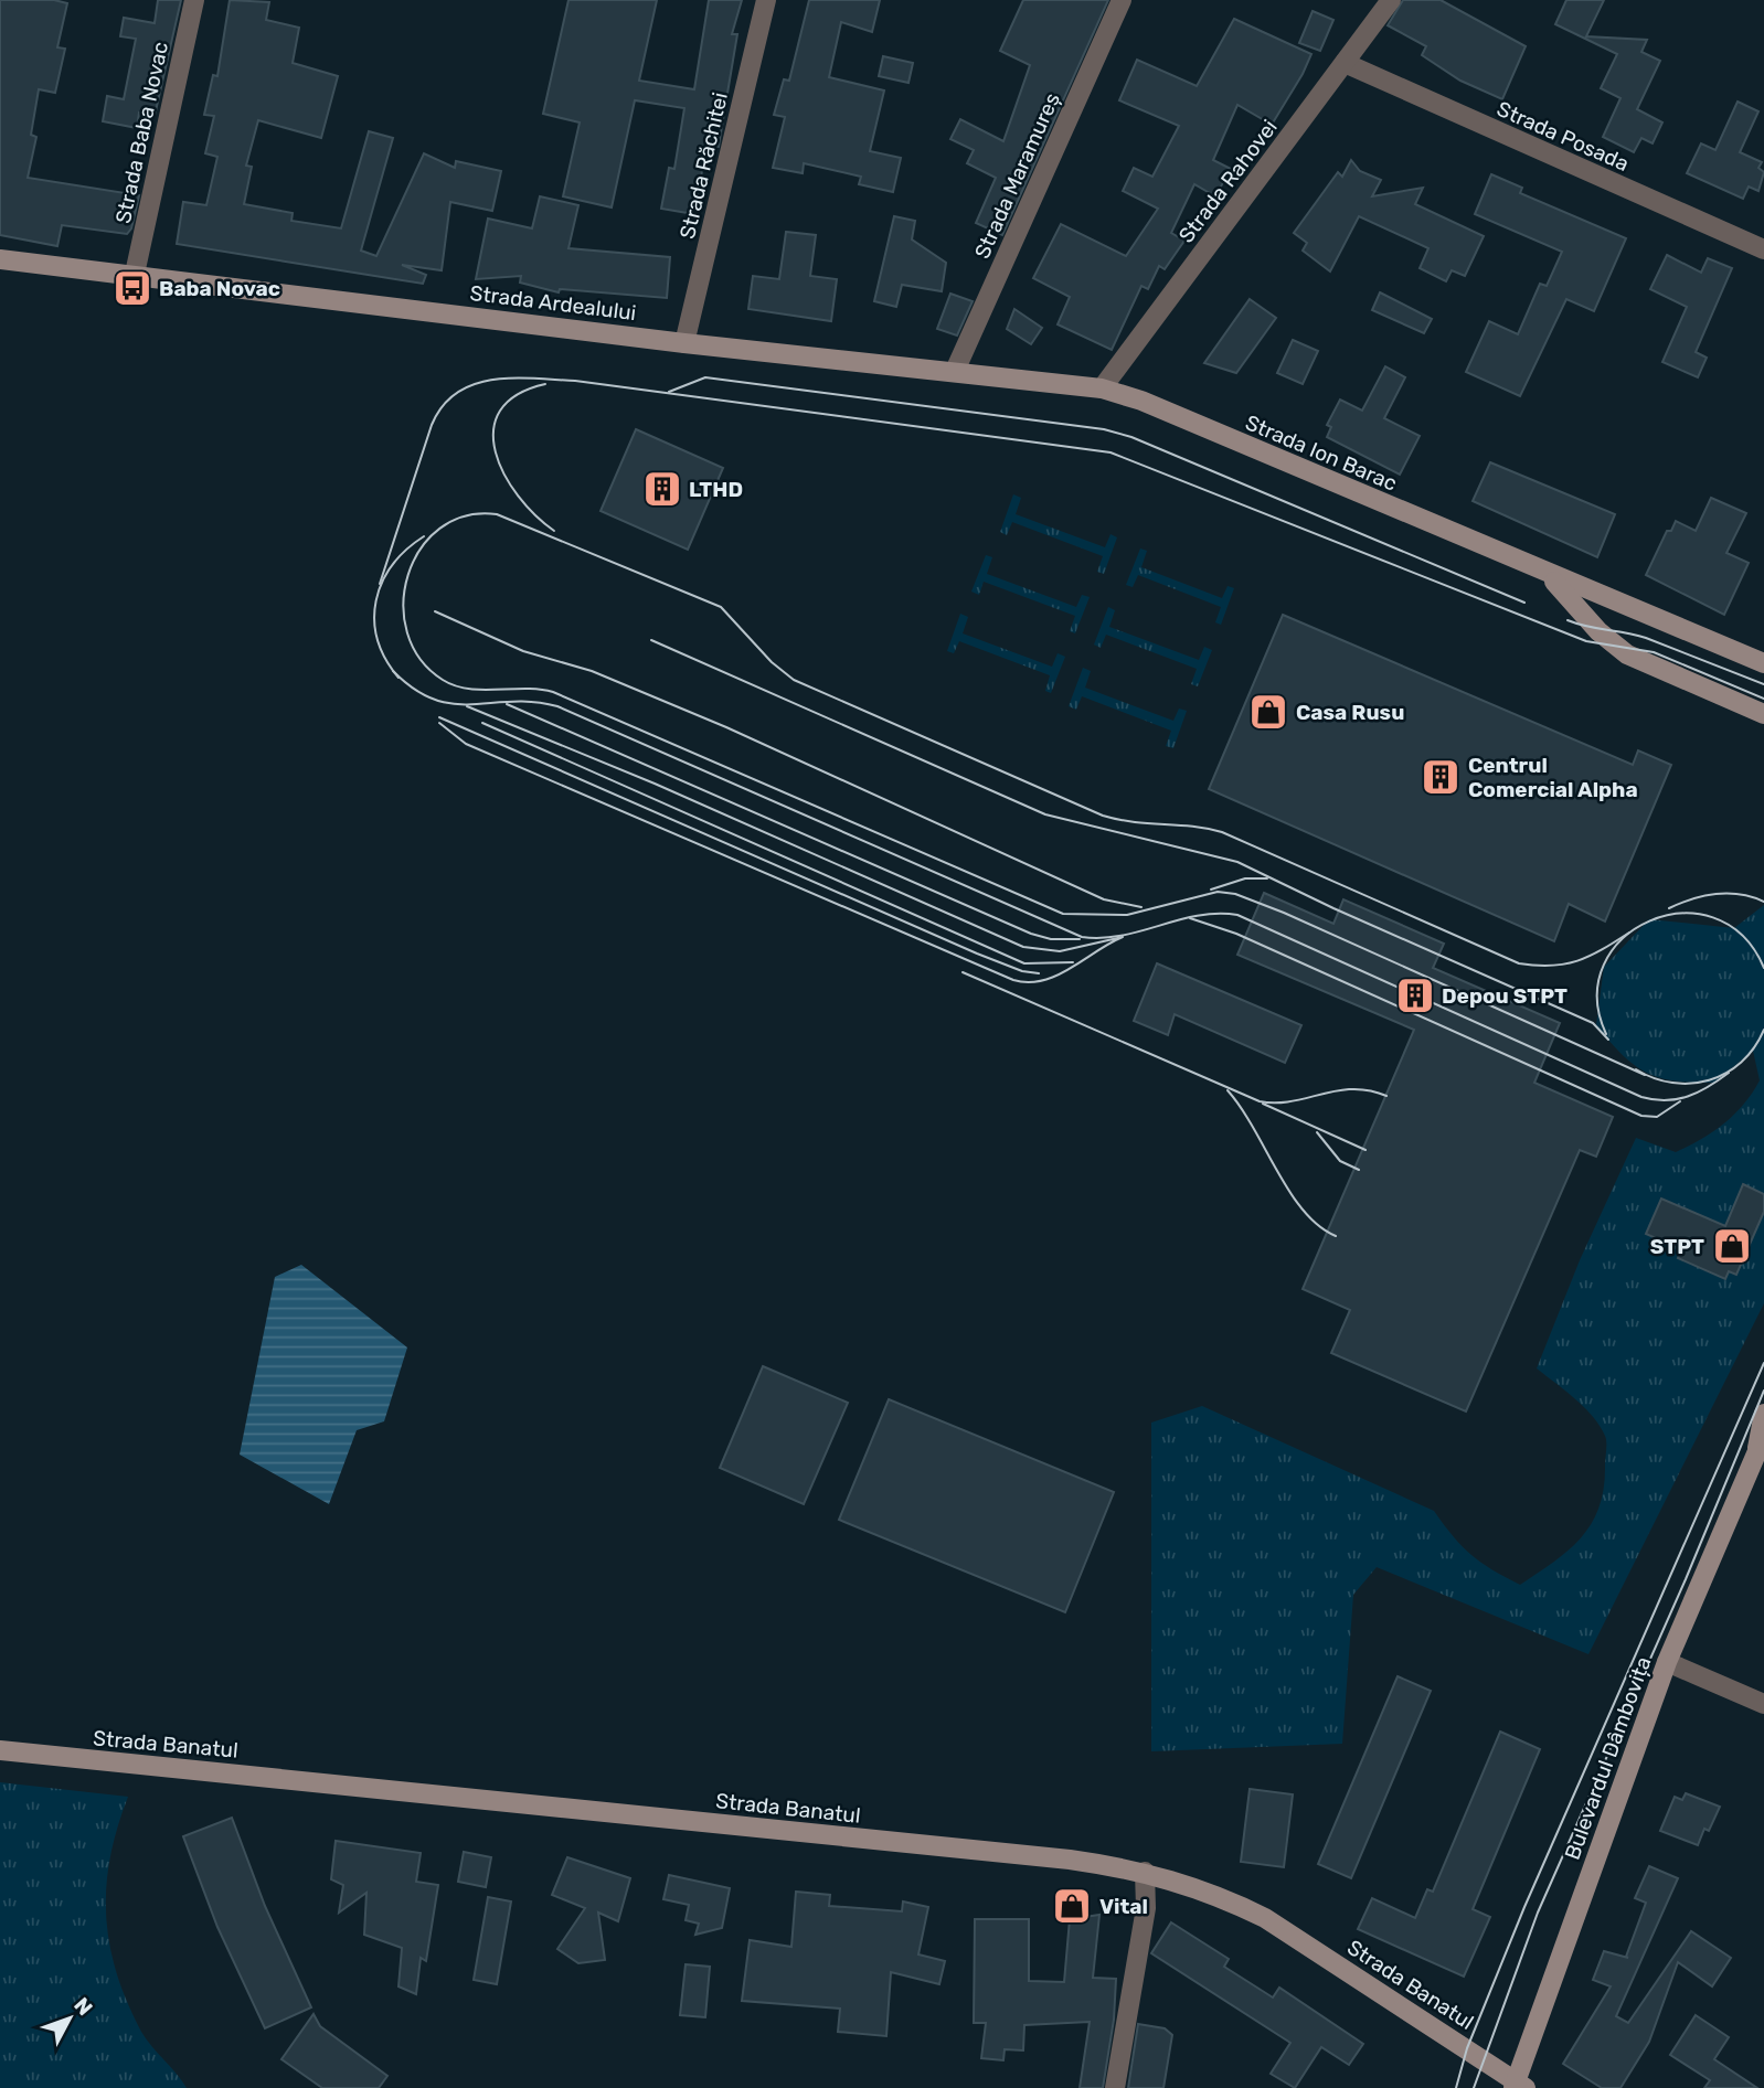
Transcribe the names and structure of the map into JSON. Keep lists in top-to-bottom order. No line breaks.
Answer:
{"streets":{"street":["Strada Baba Novac","Strada Posada","Strada Răchitei","Strada Maramureș","Strada Rahovei","Strada Ardealului","Strada Ion Barac","Strada Banatul","Bulevardul Dâmbovița"]},"crossings":[["Strada Baba Novac","Strada Ardealului"],["Strada Posada","Strada Rahovei"],["Strada Răchitei","Strada Ardealului"],["Strada Maramureș","Strada Ardealului"],["Strada Rahovei","Strada Ardealului"],["Strada Rahovei","Strada Ion Barac"],["Strada Ardealului","Strada Ion Barac"],["Strada Banatul","Bulevardul Dâmbovița"]],"places":{"bus stop":["Baba Novac"],"building":["LTHD","Centrul Comercial Alpha","Depou STPT"],"shop":["Casa Rusu","STPT","Vital"]},"north":"top right"}
